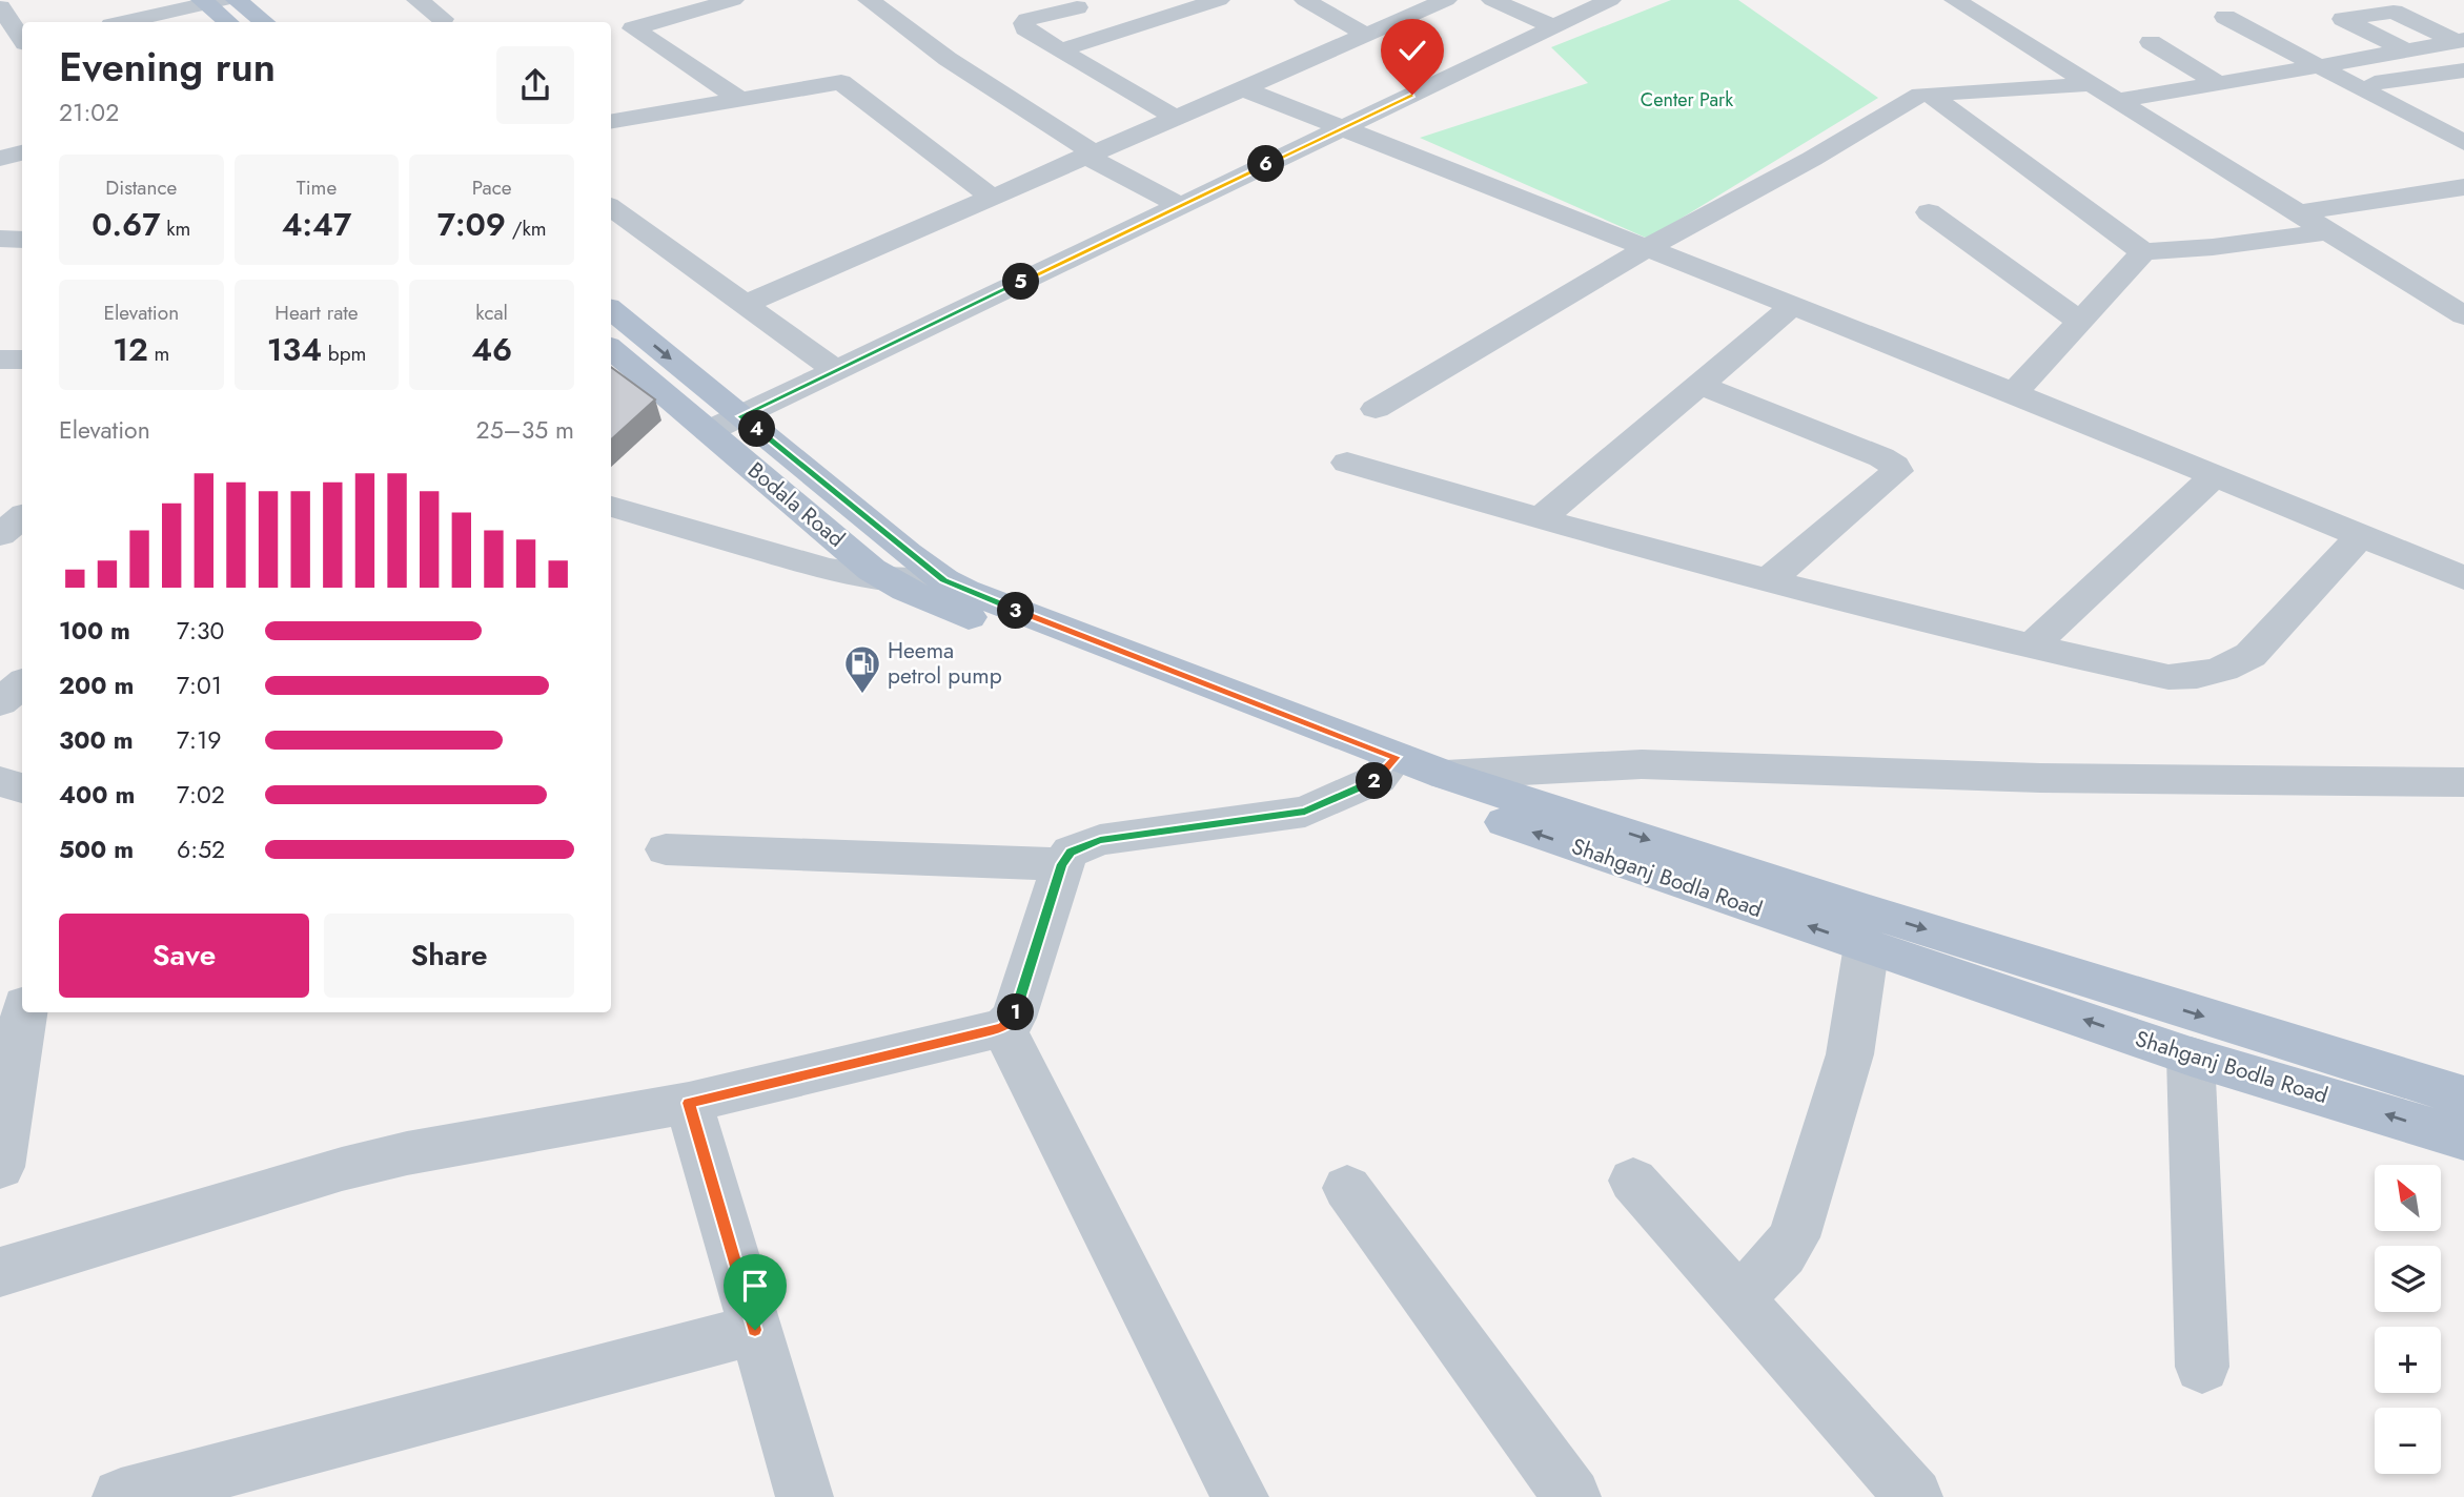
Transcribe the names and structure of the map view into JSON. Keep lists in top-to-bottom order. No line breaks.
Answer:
{"streets":{"main road":["Bodala Road","Shahganj Bodla Road"]},"crossings":[["Bodala Road","Shahganj Bodla Road"]],"parks":["Center Park"],"places":{"fuel station":["Heema petrol pump"]},"north":"top left","page":{"heading":["Evening run","21:02"],"pins":["6","5","4","3","2","1"],"stats":[["Distance","0.67 km"],["Time","4:47"],["Pace","7:09 /km"],["Elevation","12 m"],["Heart rate","134 bpm"],["kcal","46"]],"chart":["Elevation","25–35 m"],"list":[{"name":"100 m","note":"7:30"},{"name":"200 m","note":"7:01"},{"name":"300 m","note":"7:19"},{"name":"400 m","note":"7:02"},{"name":"500 m","note":"6:52"}],"buttons":["Save","Share"],"map_buttons":["+","−"]}}
